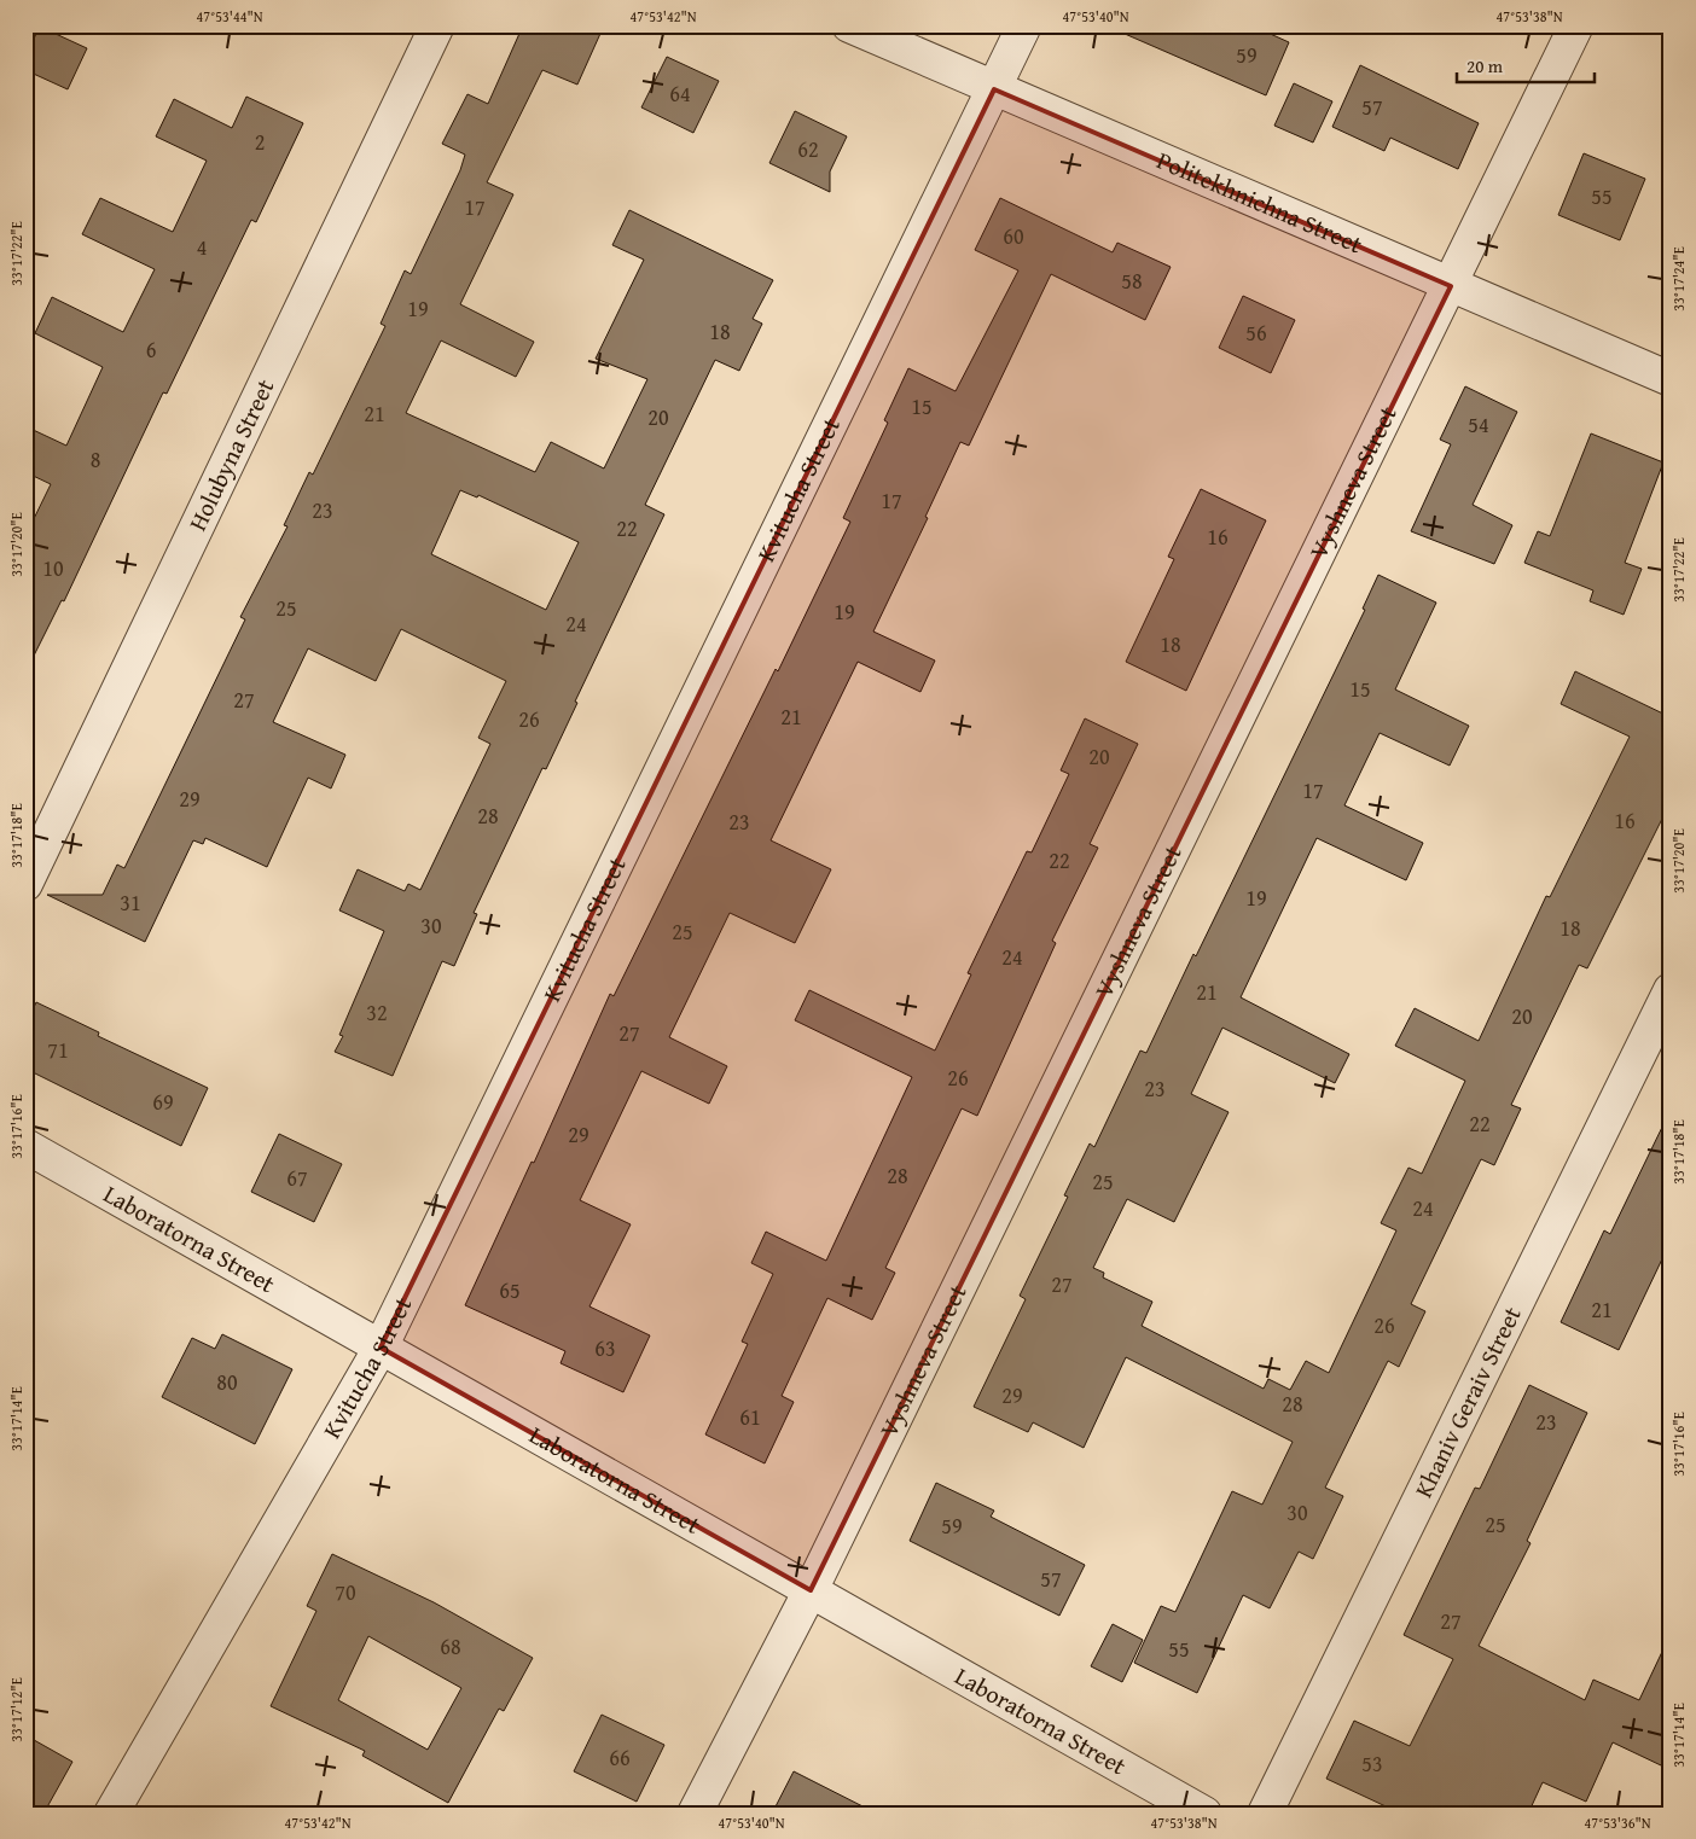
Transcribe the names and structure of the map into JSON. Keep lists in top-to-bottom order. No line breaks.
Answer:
{"streets":{"street":["Politekhnichna Street","Holubyna Street","Vyshneva Street","Kvitucha Street","Laboratorna Street","Khaniv Geraiv Street"]},"crossings":[["Politekhnichna Street","Vyshneva Street"],["Politekhnichna Street","Kvitucha Street"],["Vyshneva Street","Laboratorna Street"],["Kvitucha Street","Laboratorna Street"]],"house_numbers":["59","64","57","2","62","55","17","60","4","58","19","18","56","6","15","21","20","54","8","17","23","22","16","10","25","19","24","18","15","27","21","26","20","17","29","28","16","23","22","19","31","30","18","25","24","21","32","20","27","71","26","23","69","22","29","28","67","25","24","27","65","21","26","63","80","29","28","61","23","30","25","59","57","70","27","68","55","66","53"],"scale_bar":"20 m","coordinates":["47°53'44\"N","47°53'42\"N","47°53'40\"N","47°53'38\"N","33°17'22\"E","33°17'24\"E","33°17'20\"E","33°17'18\"E","33°17'16\"E","33°17'14\"E","33°17'12\"E","47°53'36\"N"]}
